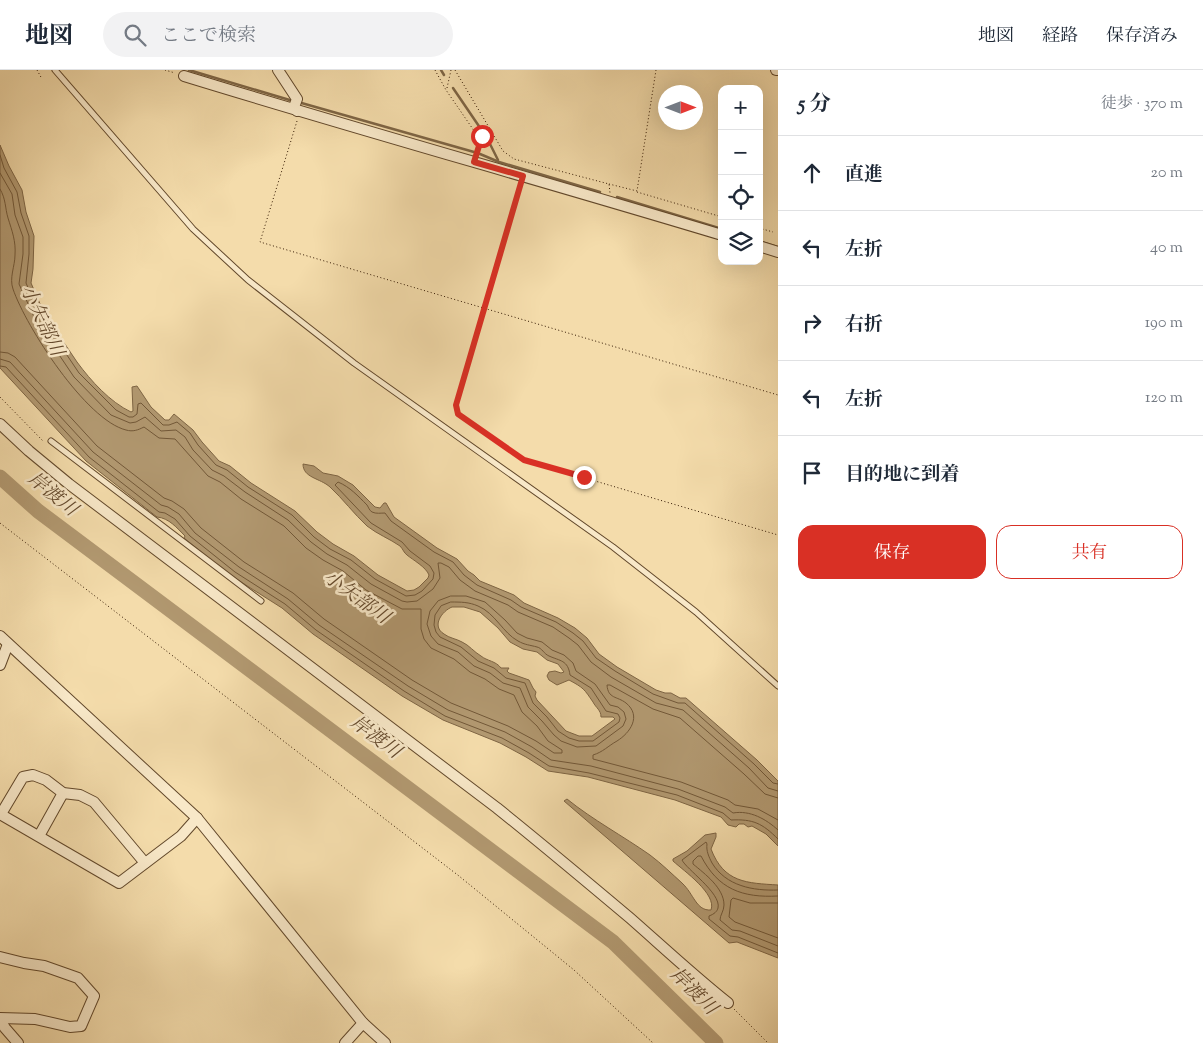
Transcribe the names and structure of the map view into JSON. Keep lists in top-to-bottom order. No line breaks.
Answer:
{"water":["小矢部川","岸渡川"],"north":"right","page":{"header":"地図","search":"ここで検索","nav":["地図","経路","保存済み"],"heading":["5 分","徒歩 · 370 m"],"map_buttons":["+","−"],"list":[["直進","20 m"],["左折","40 m"],["右折","190 m"],["左折","120 m"],"目的地に到着"],"buttons":["保存","共有"]}}
